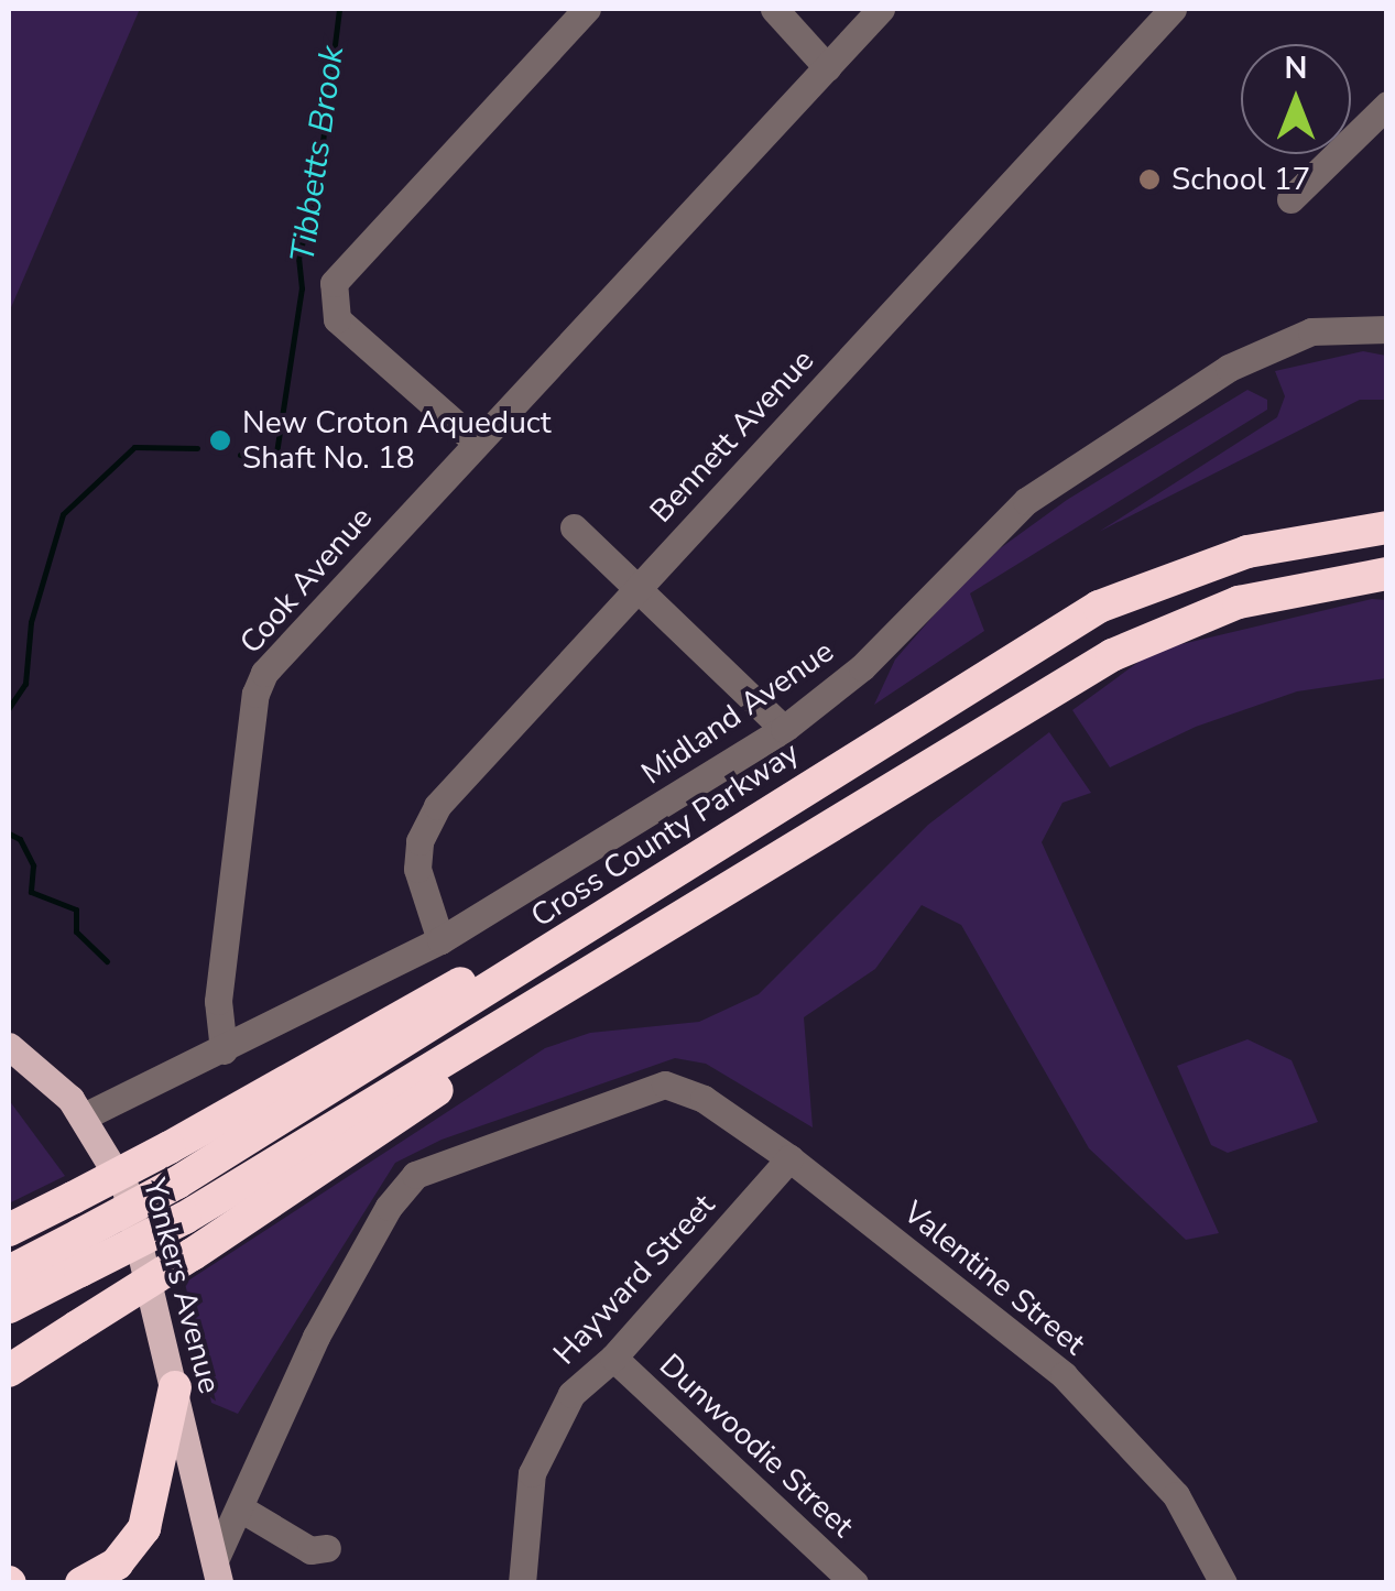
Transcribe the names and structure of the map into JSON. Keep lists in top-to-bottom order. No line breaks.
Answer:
{"streets":{"highway":["Cross County Parkway"],"main road":["Yonkers Avenue"],"street":["Bennett Avenue","Cook Avenue","Midland Avenue","Valentine Street","Hayward Street","Dunwoodie Street"]},"crossings":[["Bennett Avenue","Midland Avenue"],["Cook Avenue","Midland Avenue"],["Midland Avenue","Yonkers Avenue"],["Valentine Street","Hayward Street"],["Hayward Street","Dunwoodie Street"]],"water":["Tibbetts Brook"],"places":["School 17","New Croton Aqueduct Shaft No. 18"],"north":"top"}
